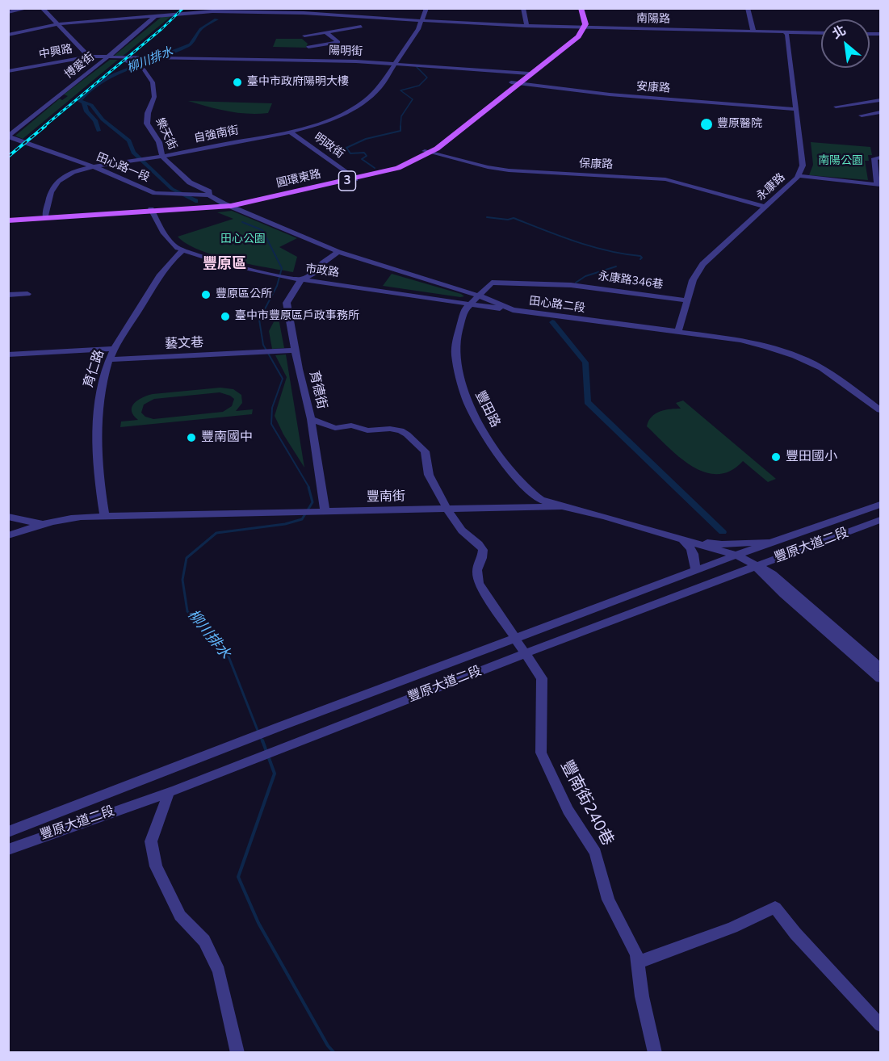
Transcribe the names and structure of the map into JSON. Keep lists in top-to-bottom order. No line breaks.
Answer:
{"streets":{"main road":["圓環東路","3"],"street":["南陽路","陽明街","中興路","博愛街","安康路","樂天街","自強南街","明政街","保康路","田心路一段","永康路","市政路","永康路346巷","田心路二段","藝文巷","育仁路","育德街","豐田路","豐南街","豐原大道二段","豐南街240巷"]},"crossings":[["南陽路","博愛街"],["南陽路","自強南街"],["南陽路","圓環東路"],["南陽路","永康路"],["陽明街","樂天街"],["陽明街","自強南街"],["陽明街","圓環東路"],["中興路","博愛街"],["博愛街","田心路一段"],["安康路","圓環東路"],["安康路","永康路"],["樂天街","自強南街"],["樂天街","田心路一段"],["自強南街","明政街"],["自強南街","田心路一段"],["自強南街","圓環東路"],["明政街","圓環東路"],["保康路","圓環東路"],["保康路","永康路"],["田心路一段","圓環東路"],["田心路一段","田心路二段"],["圓環東路","市政路"],["圓環東路","田心路二段"],["永康路","永康路346巷"],["永康路","田心路二段"],["市政路","田心路二段"],["市政路","育仁路"],["市政路","育德街"],["市政路","豐田路"],["永康路346巷","田心路二段"],["永康路346巷","豐田路"],["田心路二段","育德街"],["田心路二段","豐田路"],["藝文巷","育仁路"],["藝文巷","育德街"],["育仁路","豐南街"],["育德街","豐南街"],["育德街","豐南街240巷"],["豐田路","豐南街"],["豐南街","豐原大道二段"],["豐南街","豐南街240巷"],["豐原大道二段","豐南街240巷"]],"districts":["豐原區"],"water":["柳川排水"],"parks":["南陽公園","田心公園"],"places":["臺中市政府陽明大樓","豐原醫院","豐原區公所","臺中市豐原區戶政事務所","豐南國中","豐田國小"],"north":"top left"}
